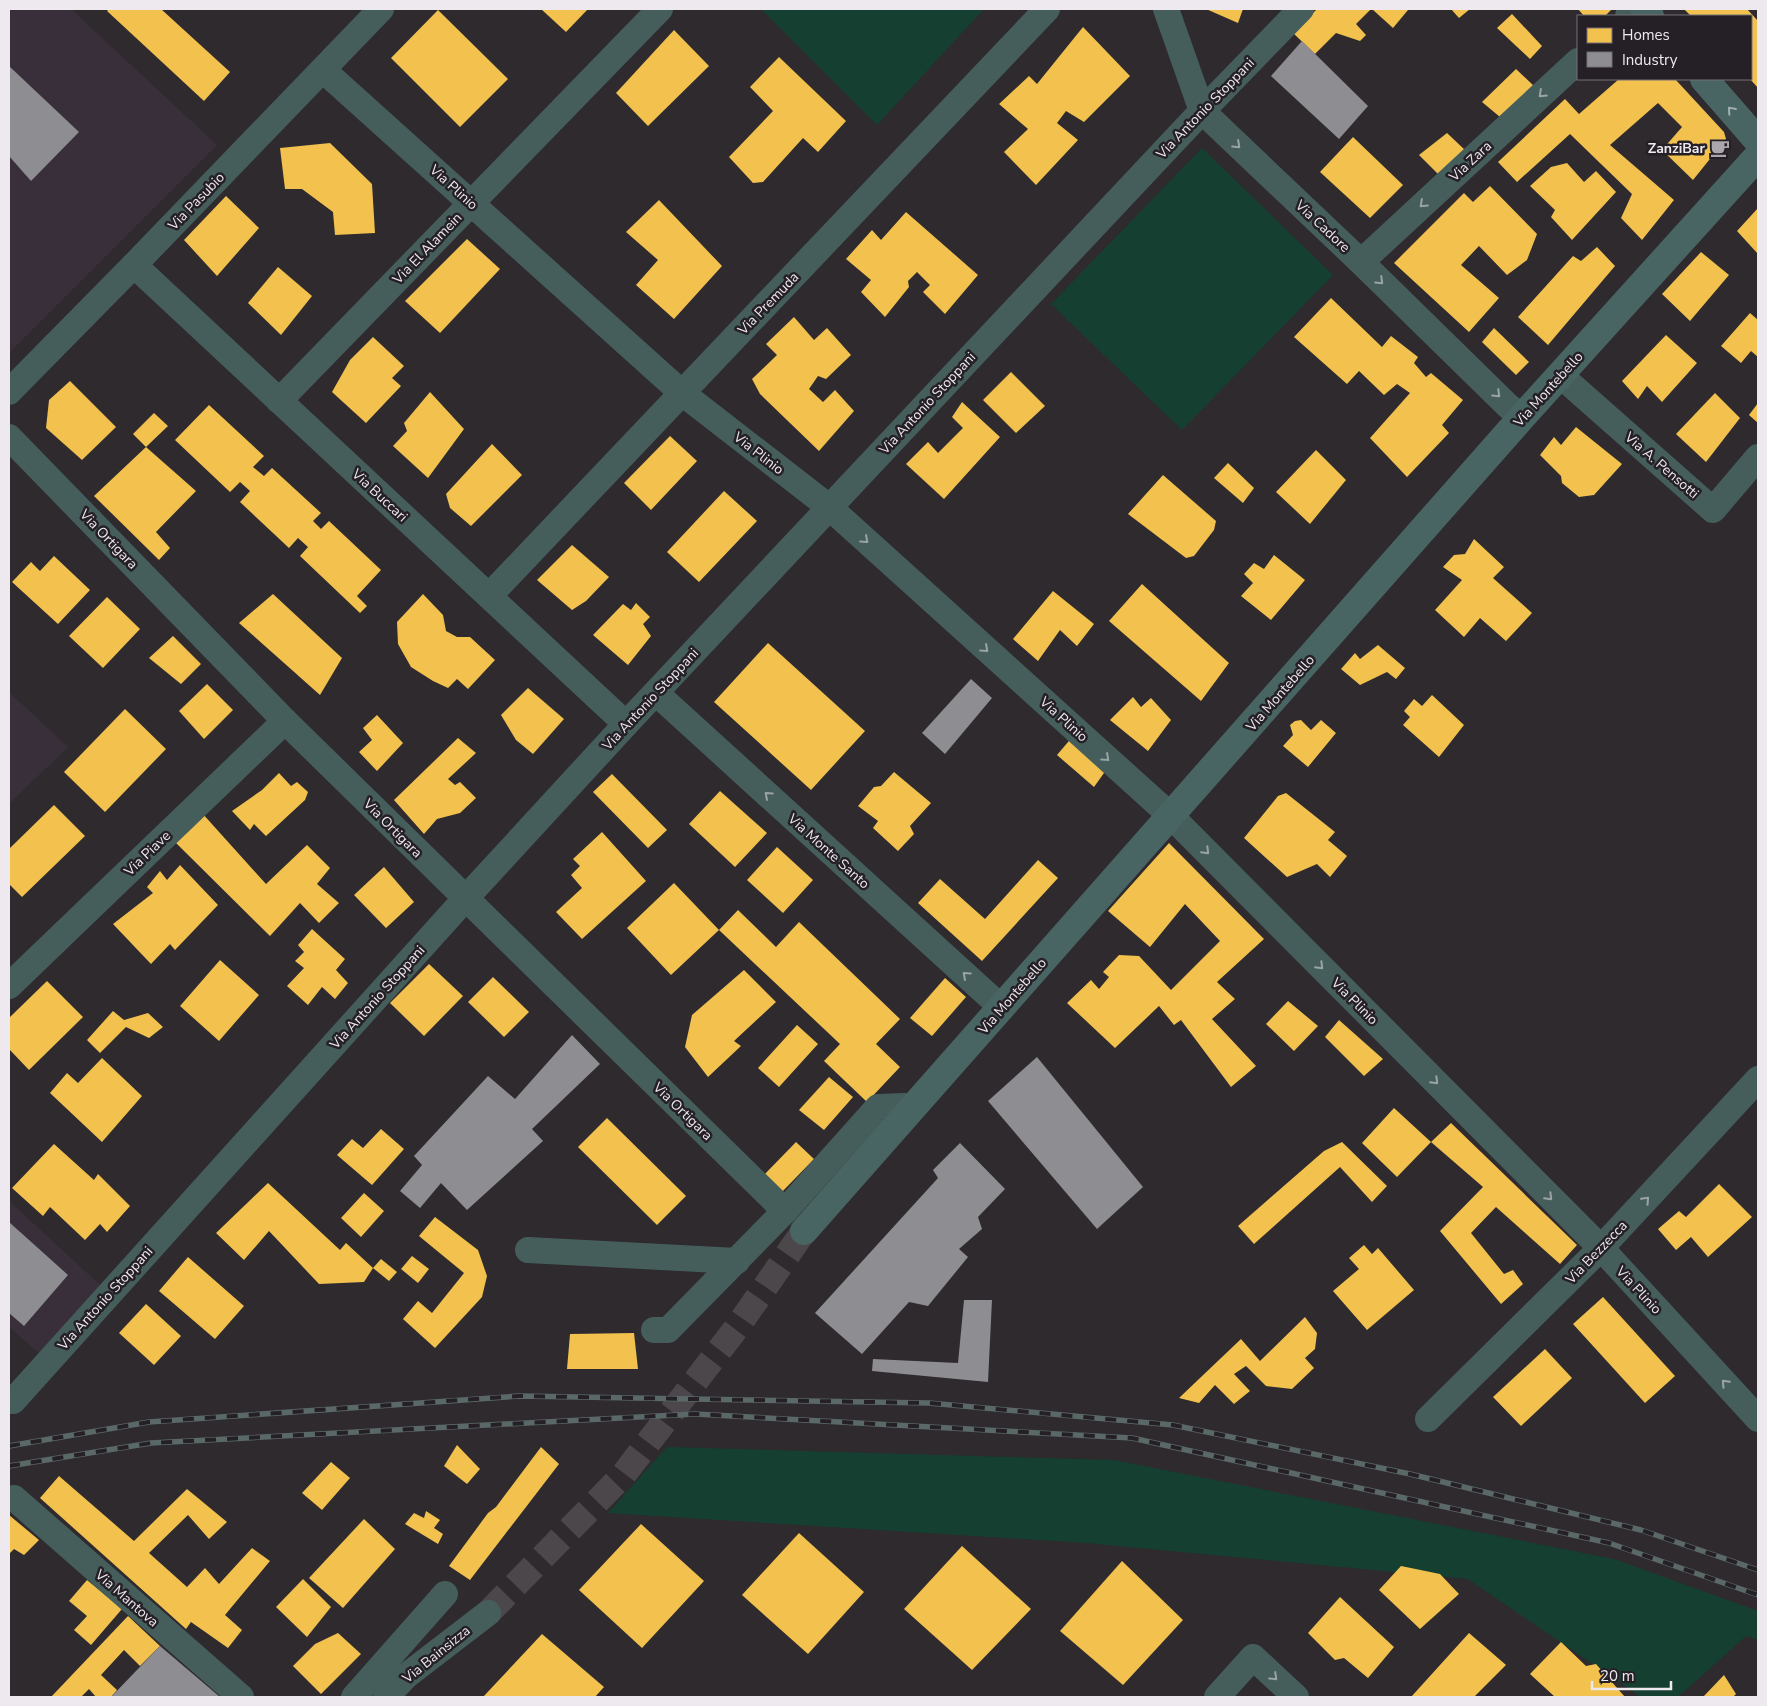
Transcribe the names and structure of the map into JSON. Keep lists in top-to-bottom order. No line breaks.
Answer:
{"streets":{"street":["Via Antonio Stoppani","Via Zara","Via Plinio","Via Pasubio","Via Cadore","Via El Alamein","Via Premuda","Via Montebello","Via A. Pensotti","Via Buccari","Via Ortigara","Via Monte Santo","Via Piave","Via Bezzecca","Via Mantova","Via Bainsizza"]},"crossings":[["Via Antonio Stoppani","Via Plinio"],["Via Antonio Stoppani","Via Cadore"],["Via Antonio Stoppani","Via Buccari"],["Via Antonio Stoppani","Via Ortigara"],["Via Antonio Stoppani","Via Monte Santo"],["Via Zara","Via Cadore"],["Via Plinio","Via Pasubio"],["Via Plinio","Via El Alamein"],["Via Plinio","Via Premuda"],["Via Plinio","Via Montebello"],["Via Plinio","Via Bezzecca"],["Via Pasubio","Via Buccari"],["Via Cadore","Via Montebello"],["Via El Alamein","Via Buccari"],["Via Premuda","Via Buccari"],["Via Montebello","Via A. Pensotti"],["Via Montebello","Via Monte Santo"],["Via Ortigara","Via Piave"]],"one_way":["Via Zara","Via Cadore","Via Monte Santo","Via Bezzecca"],"places":{"cafe":["ZanziBar"]},"legend":["Homes","Industry"],"scale_bar":"20 m"}
